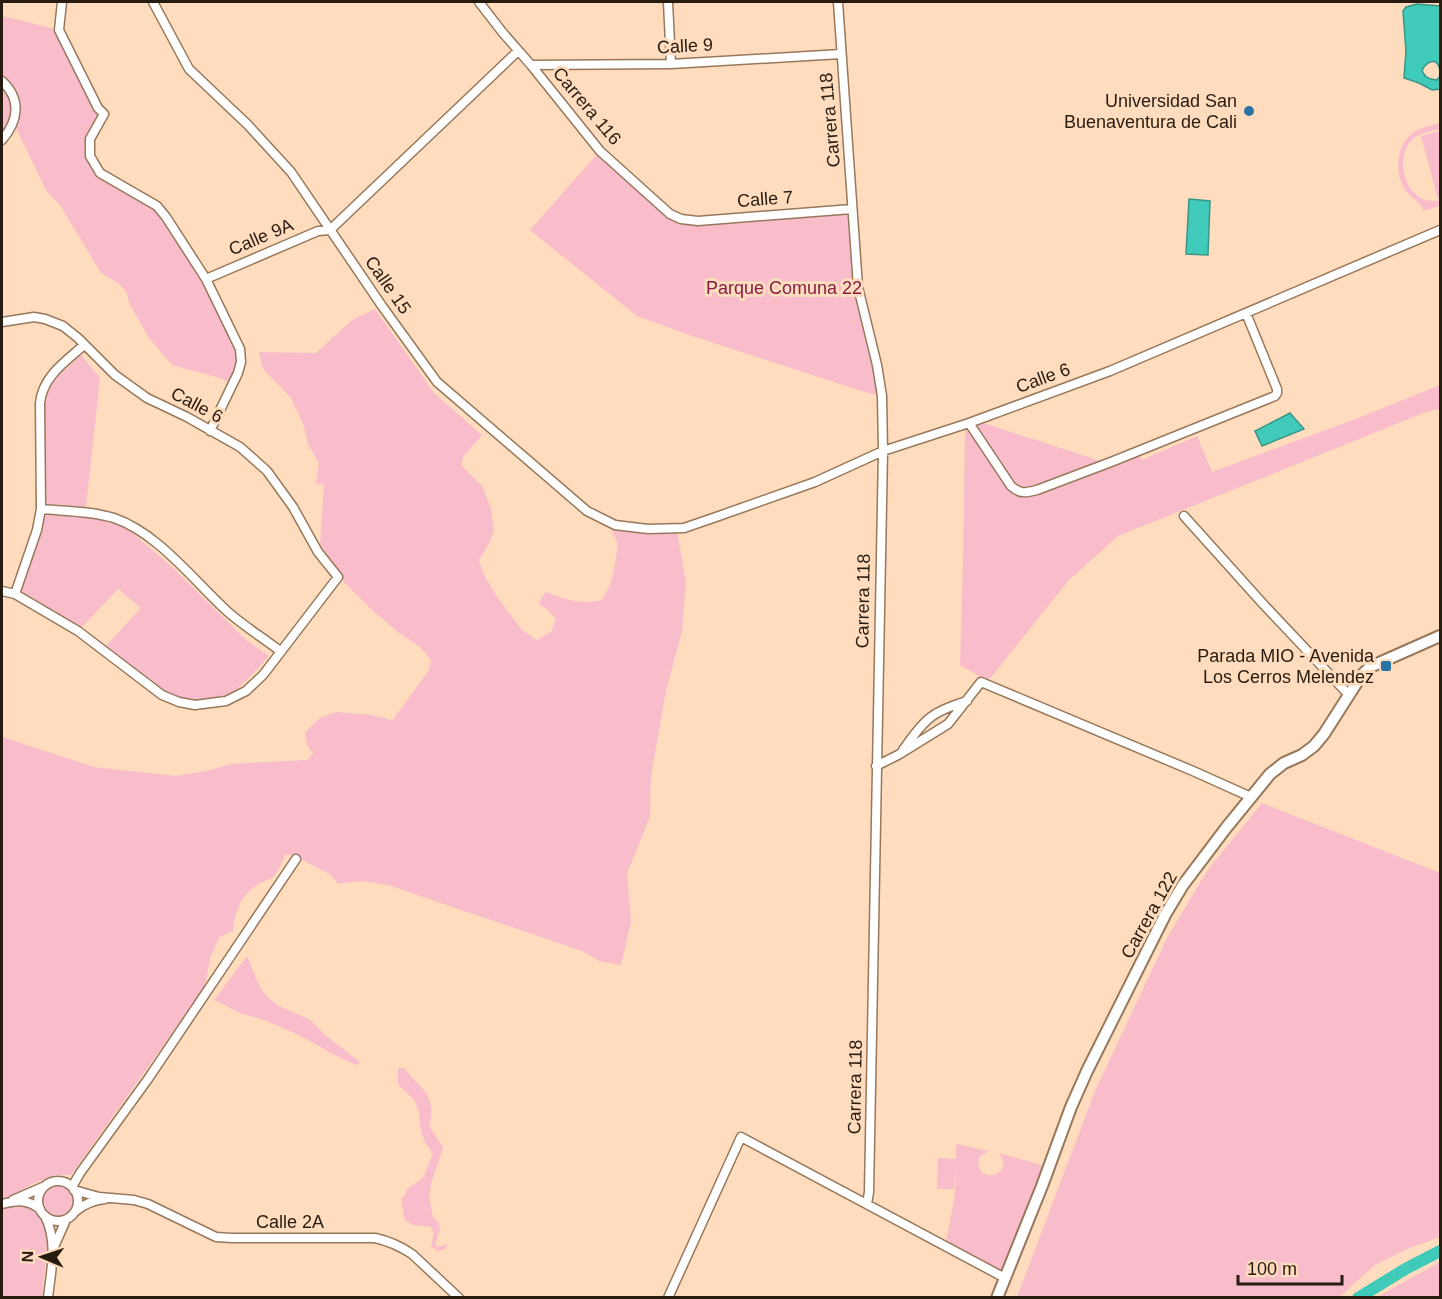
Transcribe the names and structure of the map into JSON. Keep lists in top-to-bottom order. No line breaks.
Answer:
{"streets":{"street":["Calle 9","Carrera 116","Carrera 118","Calle 7","Calle 9A","Calle 15","Calle 6","Carrera 122","Calle 2A"]},"crossings":[["Calle 9","Carrera 116"],["Calle 9","Carrera 118"],["Carrera 116","Calle 7"],["Carrera 118","Calle 7"],["Carrera 118","Calle 6"],["Calle 9A","Calle 15"],["Calle 15","Calle 6"]],"parks":["Parque Comuna 22"],"places":{"other":["Universidad San Buenaventura de Cali"],"transit":["Parada MIO - Avenida Los Cerros Melendez"]},"scale_bar":"100 m","north":"left"}
